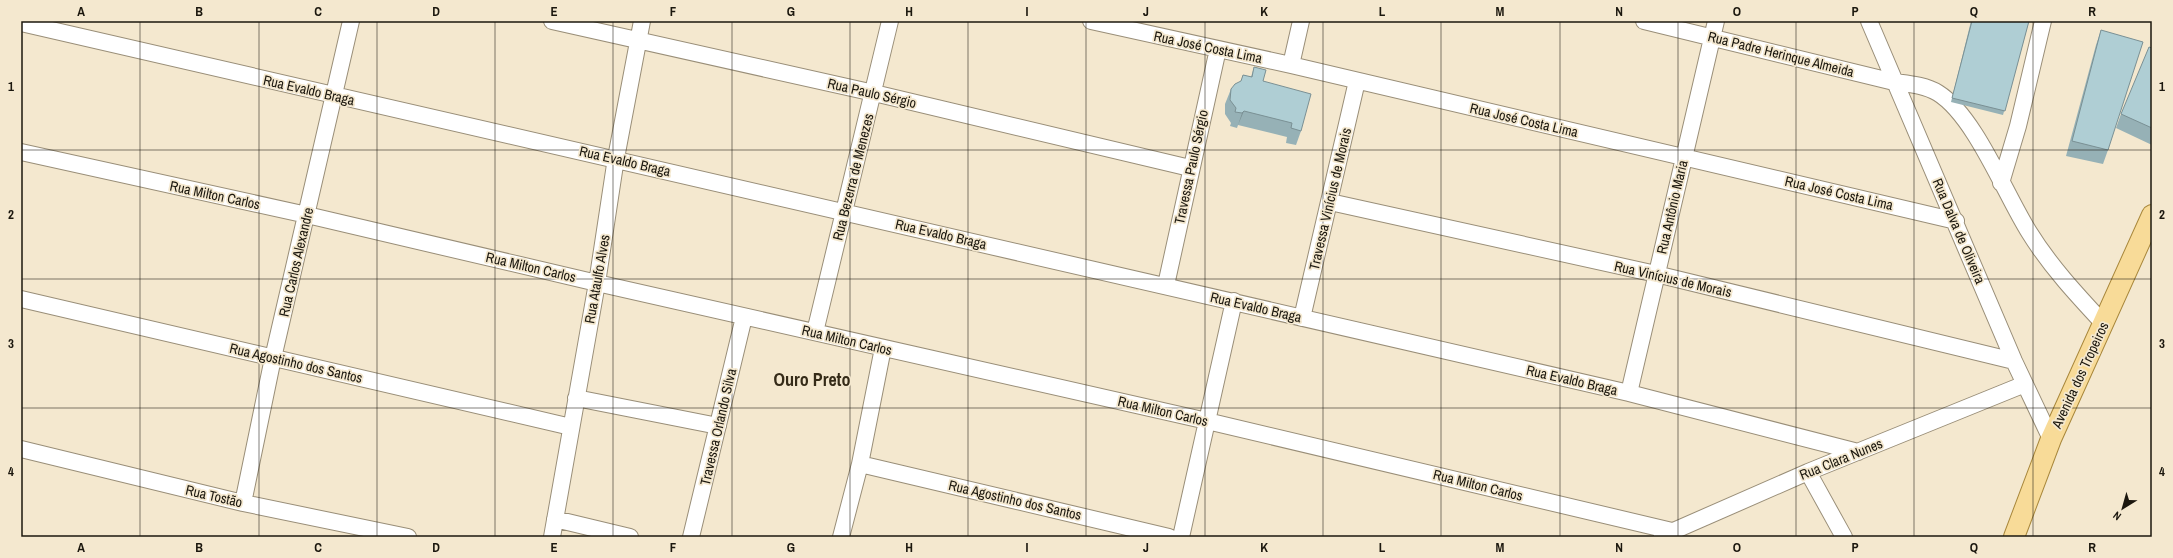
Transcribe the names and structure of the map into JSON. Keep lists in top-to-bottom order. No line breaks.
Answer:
{"streets":{"main road":["Avenida dos Tropeiros"],"street":["Rua José Costa Lima","Rua Padre Herinque Almeida","Rua Evaldo Braga","Rua Paulo Sérgio","Travessa Paulo Sérgio","Rua Bezerra de Menezes","Rua Milton Carlos","Travessa Vinícius de Morais","Rua Antônio Maria","Rua Dalva de Oliveira","Rua Carlos Alexandre","Rua Ataulfo Alves","Rua Vinícius de Morais","Rua Agostinho dos Santos","Travessa Orlando Silva","Rua Clara Nunes","Rua Tostão"]},"crossings":[["Rua José Costa Lima","Travessa Paulo Sérgio"],["Rua José Costa Lima","Travessa Vinícius de Morais"],["Rua José Costa Lima","Rua Antônio Maria"],["Rua José Costa Lima","Rua Dalva de Oliveira"],["Rua Padre Herinque Almeida","Rua Antônio Maria"],["Rua Padre Herinque Almeida","Rua Dalva de Oliveira"],["Rua Padre Herinque Almeida","Avenida dos Tropeiros"],["Rua Evaldo Braga","Travessa Paulo Sérgio"],["Rua Evaldo Braga","Rua Bezerra de Menezes"],["Rua Evaldo Braga","Travessa Vinícius de Morais"],["Rua Evaldo Braga","Rua Antônio Maria"],["Rua Evaldo Braga","Rua Carlos Alexandre"],["Rua Evaldo Braga","Rua Ataulfo Alves"],["Rua Evaldo Braga","Rua Clara Nunes"],["Rua Paulo Sérgio","Travessa Paulo Sérgio"],["Rua Paulo Sérgio","Rua Bezerra de Menezes"],["Rua Paulo Sérgio","Rua Ataulfo Alves"],["Rua Bezerra de Menezes","Rua Milton Carlos"],["Rua Milton Carlos","Rua Carlos Alexandre"],["Rua Milton Carlos","Rua Ataulfo Alves"],["Rua Milton Carlos","Travessa Orlando Silva"],["Rua Milton Carlos","Rua Clara Nunes"],["Travessa Vinícius de Morais","Rua Vinícius de Morais"],["Rua Antônio Maria","Rua Vinícius de Morais"],["Rua Dalva de Oliveira","Rua Vinícius de Morais"],["Rua Dalva de Oliveira","Avenida dos Tropeiros"],["Rua Dalva de Oliveira","Rua Clara Nunes"],["Rua Carlos Alexandre","Rua Agostinho dos Santos"],["Rua Carlos Alexandre","Rua Tostão"],["Rua Ataulfo Alves","Rua Agostinho dos Santos"]],"districts":["Ouro Preto"],"north":"bottom left","grid":{"columns":["A","B","C","D","E","F","G","H","I","J","K","L","M","N","O","P","Q","R"],"rows":["1","2","3","4"]}}
